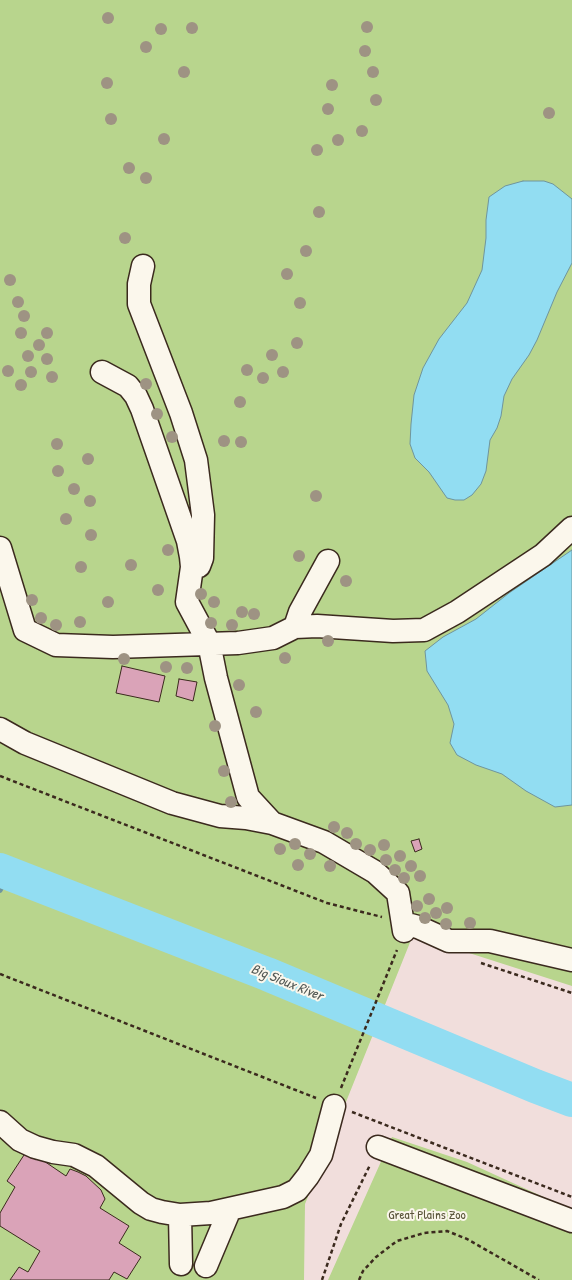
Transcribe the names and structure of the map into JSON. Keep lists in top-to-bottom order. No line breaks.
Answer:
{"water":["Big Sioux River"],"parks":["Great Plains Zoo"]}
